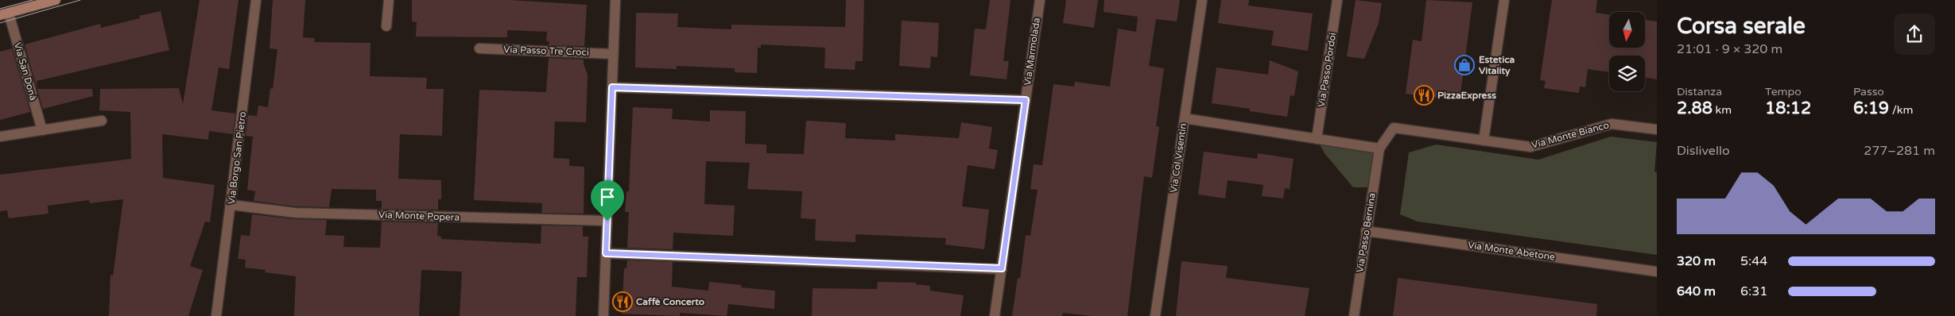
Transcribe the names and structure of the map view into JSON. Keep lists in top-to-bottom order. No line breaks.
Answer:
{"streets":{"main road":["Via San Donà"],"street":["Via Passo Tre Croci","Via Marmolada","Via Passo Pordoi","Via Monte Bianco","Via Borgo San Pietro","Via Col Visentin","Via Monte Popera","Via Passo Bernina","Via Monte Abetone"]},"crossings":[["Via Monte Bianco","Via Passo Bernina"],["Via Borgo San Pietro","Via Monte Popera"],["Via Passo Bernina","Via Monte Abetone"]],"places":{"shop":["Estetica Vitality"],"restaurant":["PizzaExpress","Caffè Concerto"]},"north":"bottom","page":{"heading":["Corsa serale","21:01 · 9 × 320 m"],"stats":[["Distanza","2.88 km"],["Tempo","18:12"],["Passo","6:19 /km"]],"chart":["Dislivello","277–281 m"],"list":[{"name":"320 m","note":"5:44"},{"name":"640 m","note":"6:31"}]}}
